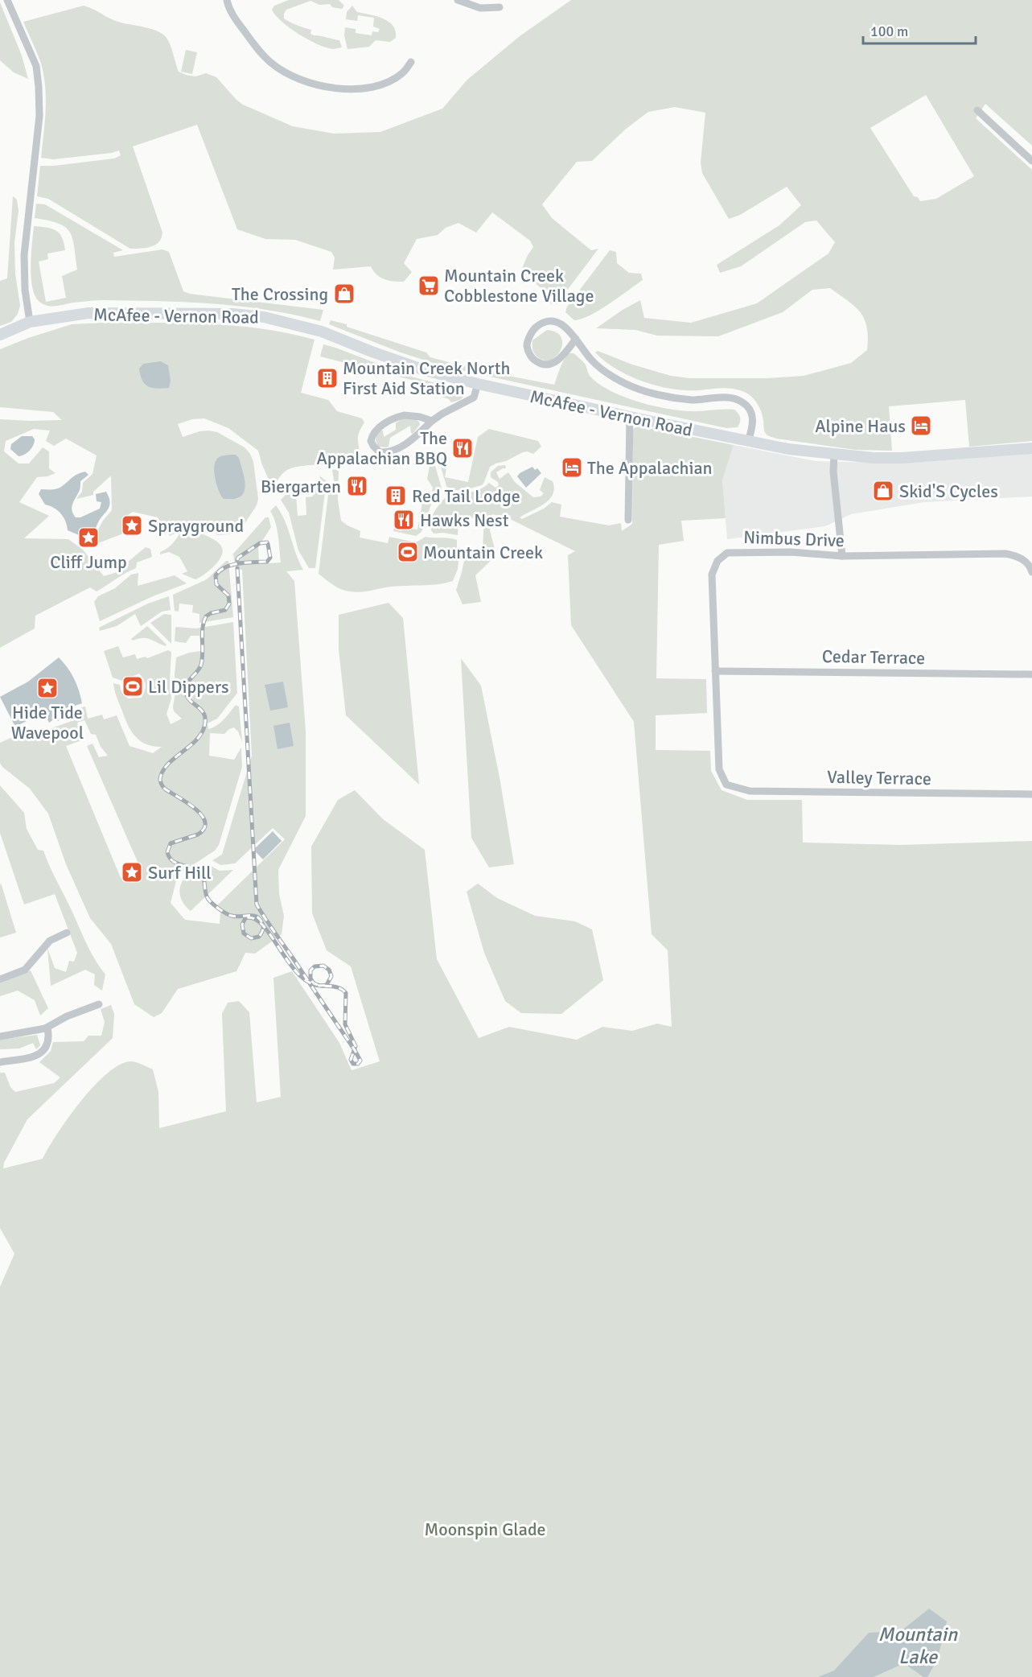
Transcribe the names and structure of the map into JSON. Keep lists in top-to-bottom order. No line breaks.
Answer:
{"streets":{"main road":["McAfee - Vernon Road"],"street":["Nimbus Drive","Cedar Terrace","Valley Terrace"]},"crossings":[["Nimbus Drive","Cedar Terrace"],["Nimbus Drive","Valley Terrace"]],"water":["Mountain Lake"],"parks":["Moonspin Glade"],"places":{"supermarket":["Mountain Creek Cobblestone Village"],"shop":["The Crossing","Skid'S Cycles"],"building":["Mountain Creek North First Aid Station","Red Tail Lodge"],"hotel":["Alpine Haus","The Appalachian"],"restaurant":["The Appalachian BBQ","Biergarten","Hawks Nest"],"place":["Sprayground","Cliff Jump","Hide Tide Wavepool","Surf Hill"],"sports":["Mountain Creek","Lil Dippers"]},"scale_bar":"100 m"}
